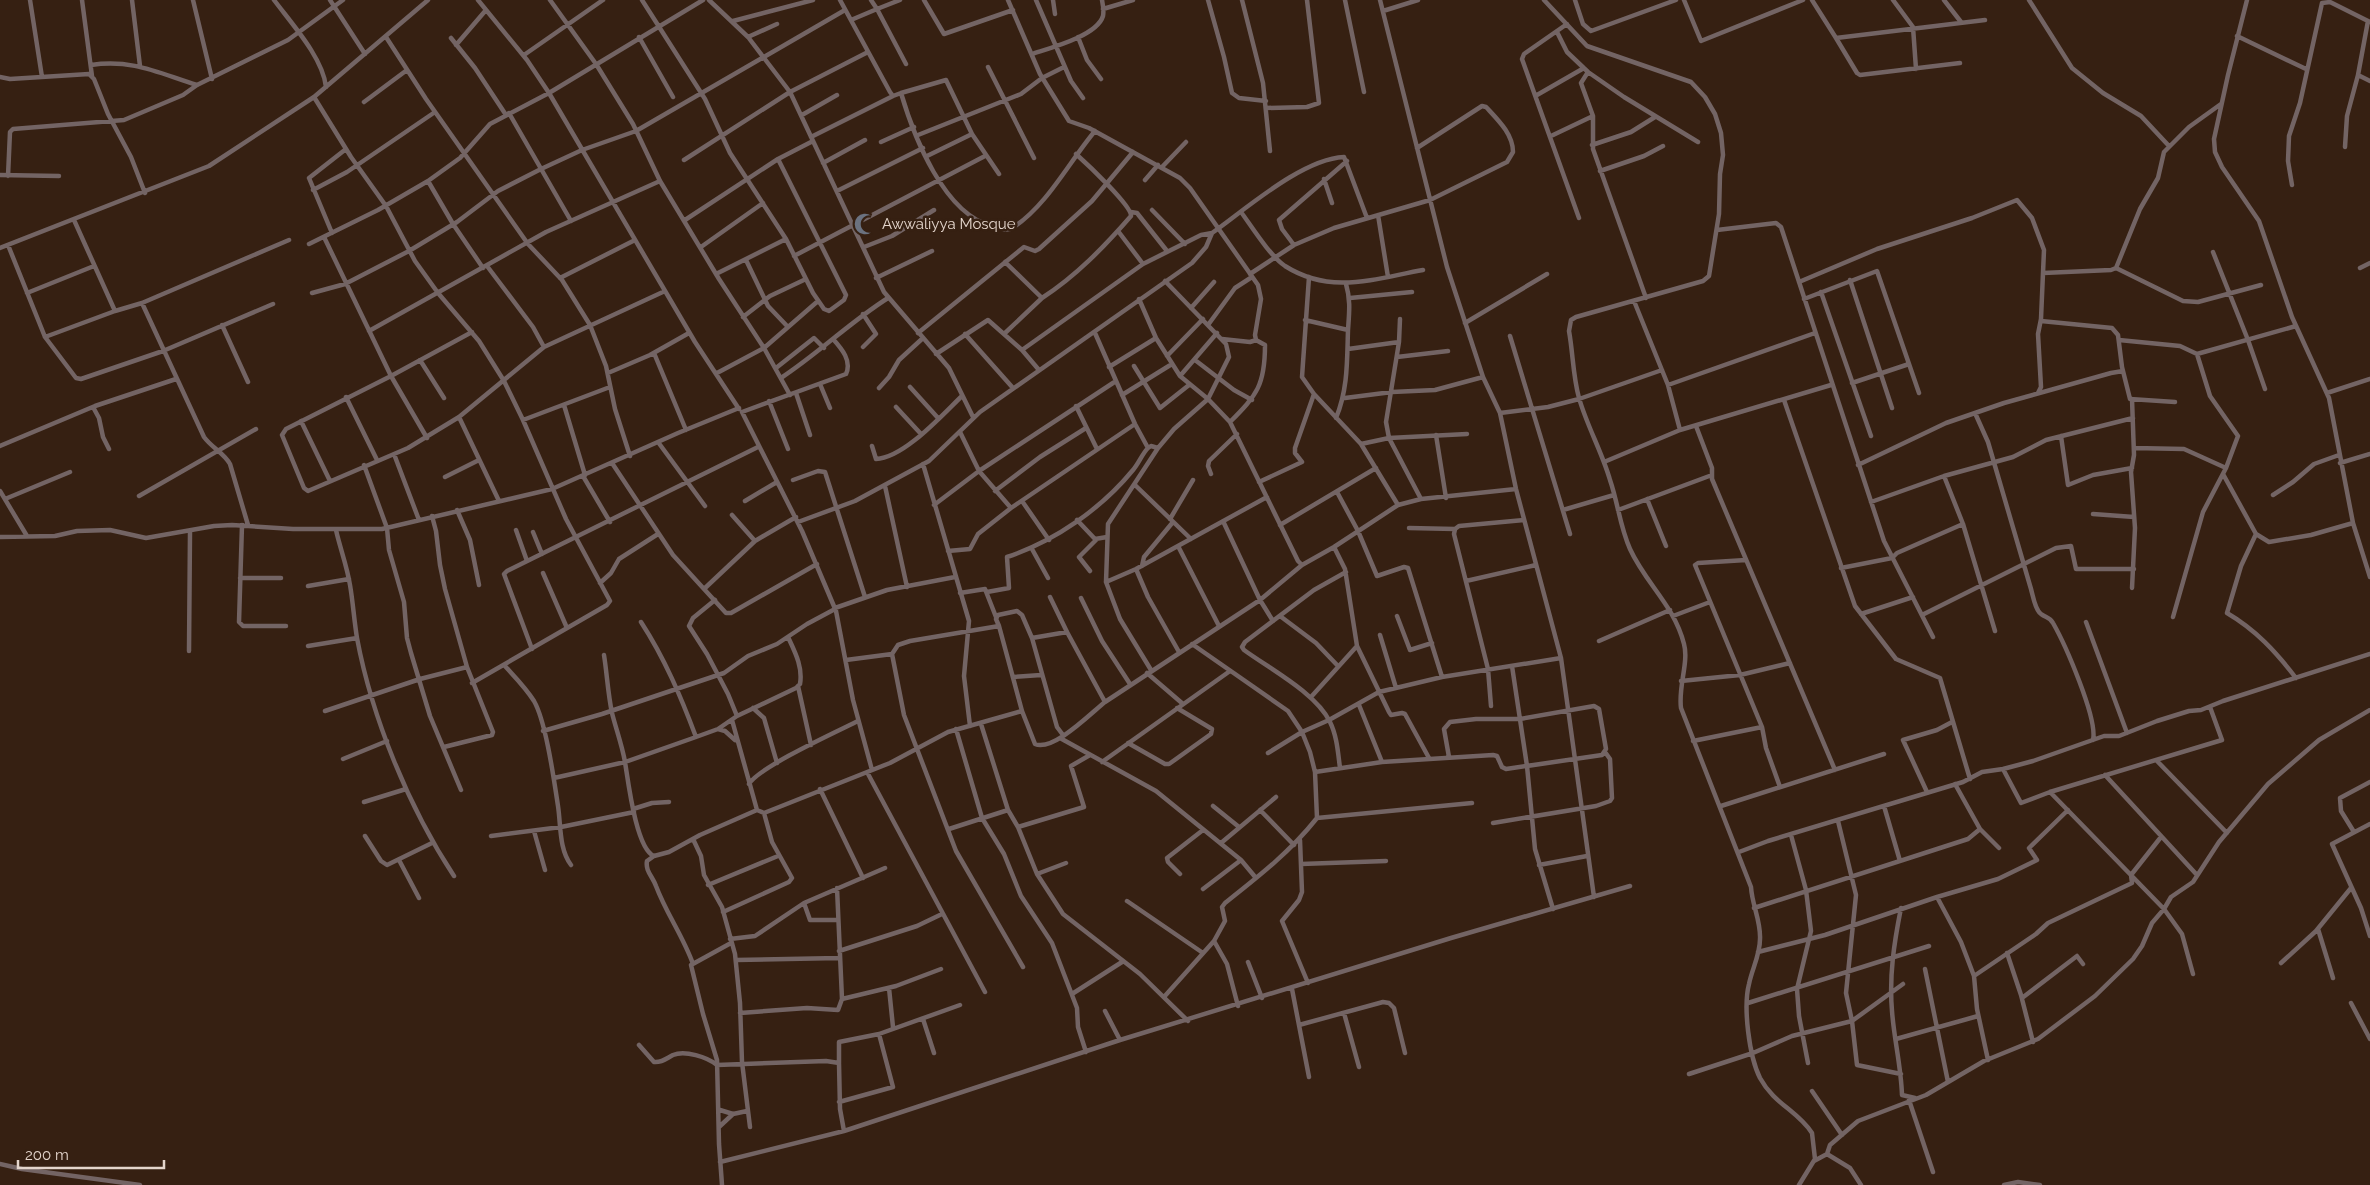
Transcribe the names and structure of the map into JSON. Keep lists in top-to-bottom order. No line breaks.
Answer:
{"places":{"mosque":["Awwaliyya Mosque"]},"scale_bar":"200 m"}
